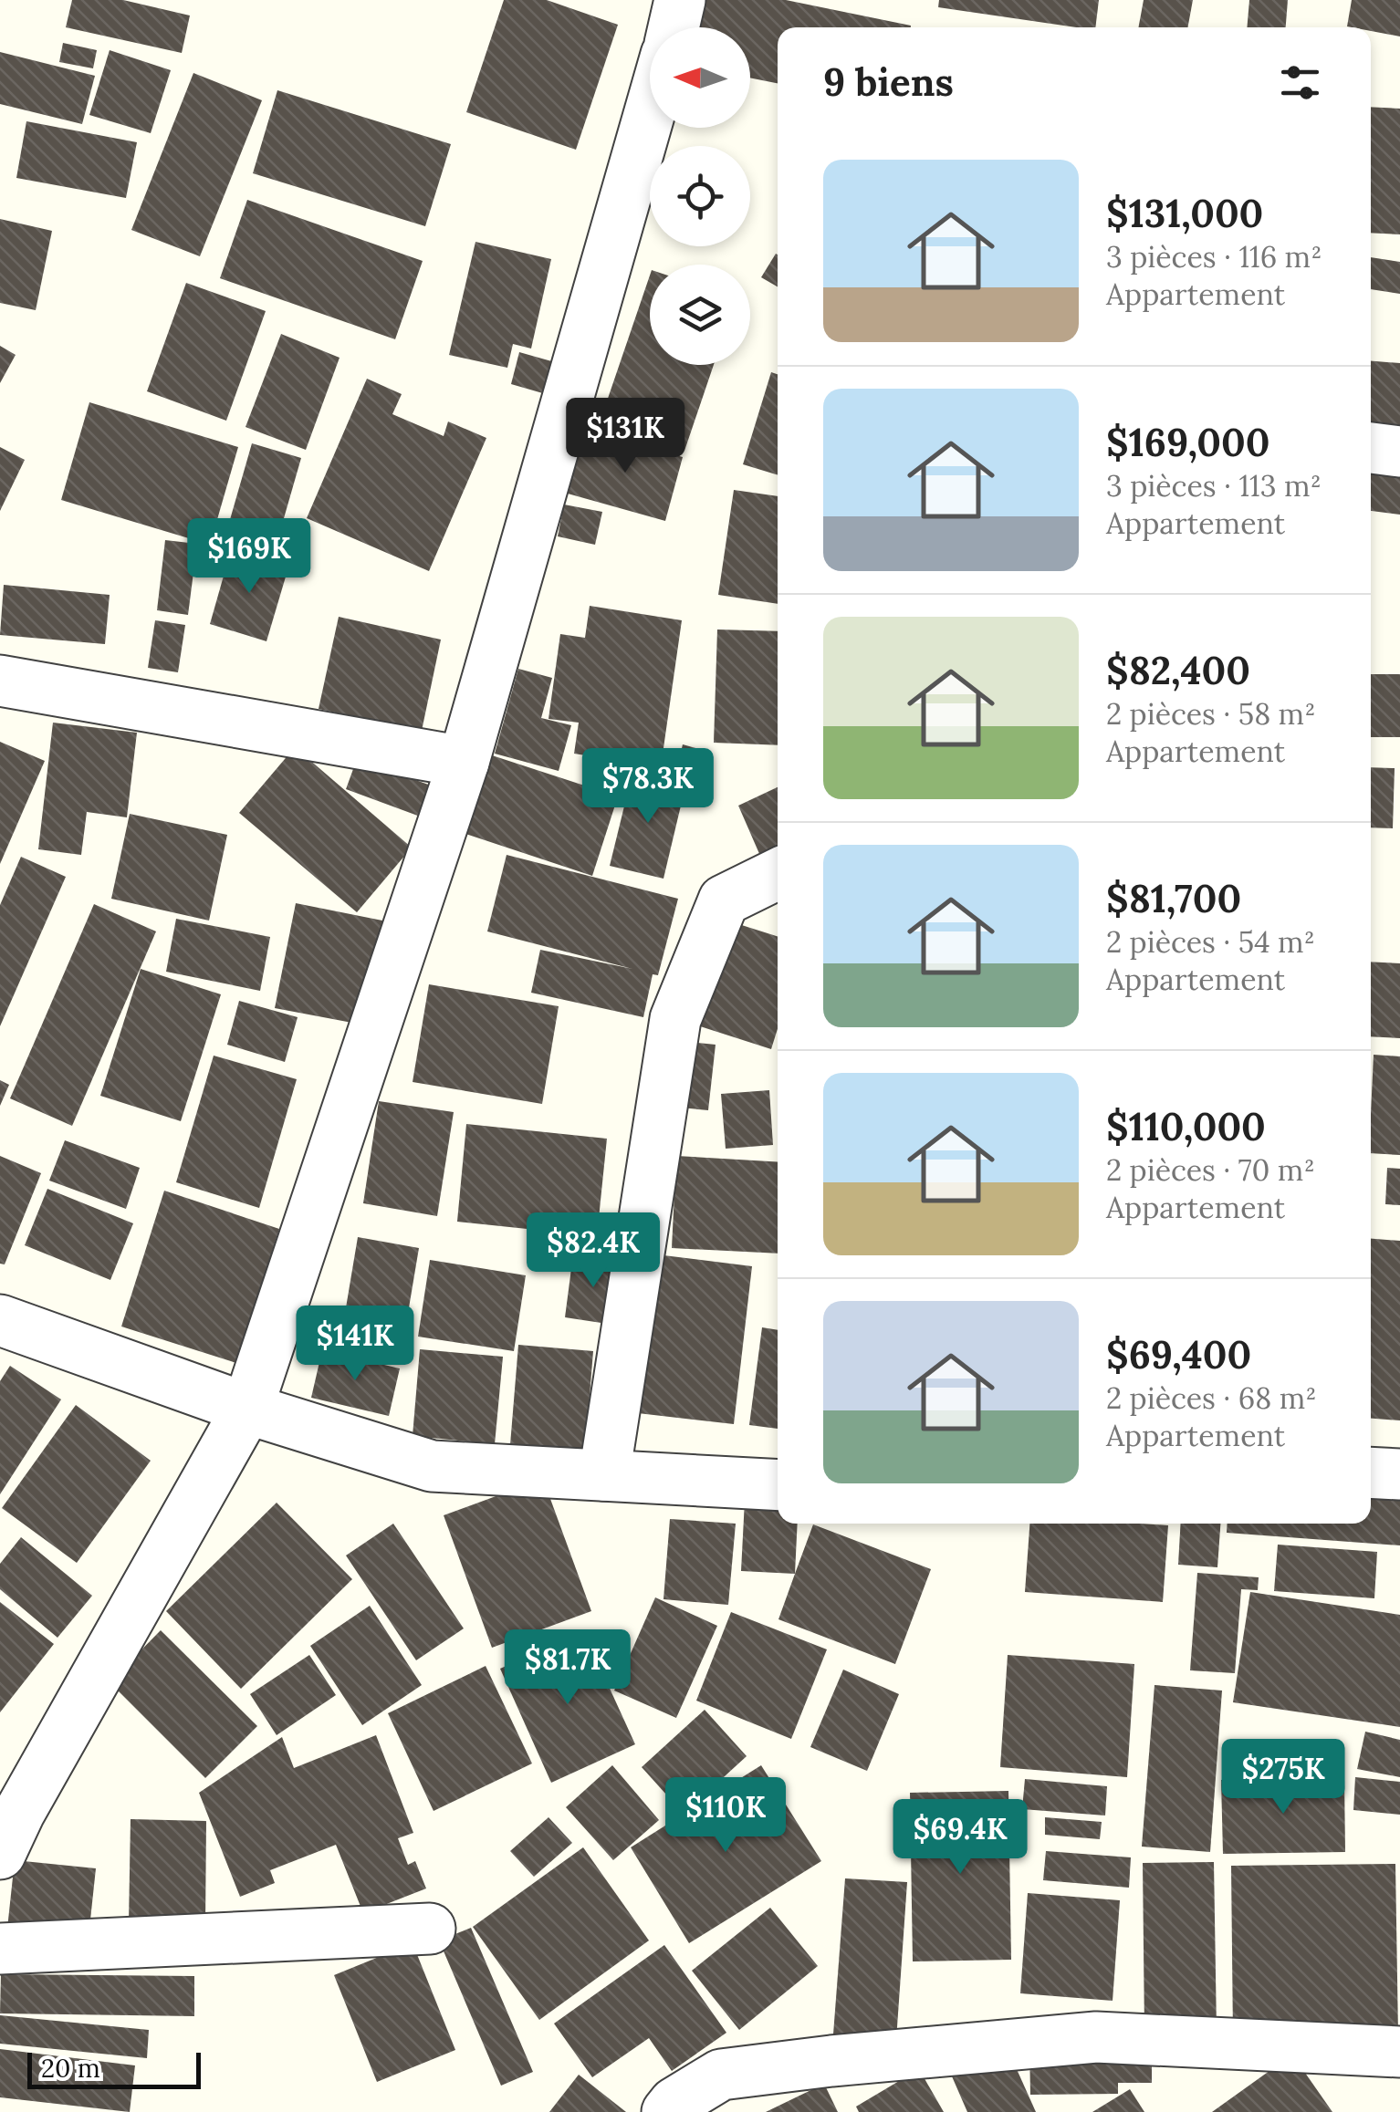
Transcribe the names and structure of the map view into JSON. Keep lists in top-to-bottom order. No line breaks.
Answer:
{"scale_bar":"20 m","north":"left","page":{"heading":"9 biens","list":[{"name":"$131,000","note":"3 pièces · 116 m² · Appartement"},{"name":"$169,000","note":"3 pièces · 113 m² · Appartement"},{"name":"$82,400","note":"2 pièces · 58 m² · Appartement"},{"name":"$81,700","note":"2 pièces · 54 m² · Appartement"},{"name":"$110,000","note":"2 pièces · 70 m² · Appartement"},{"name":"$69,400","note":"2 pièces · 68 m² · Appartement"}],"price":["$131K","$169K","$78.3K","$82.4K","$141K","$81.7K","$275K","$110K","$69.4K"],"scale":"20 m"}}
